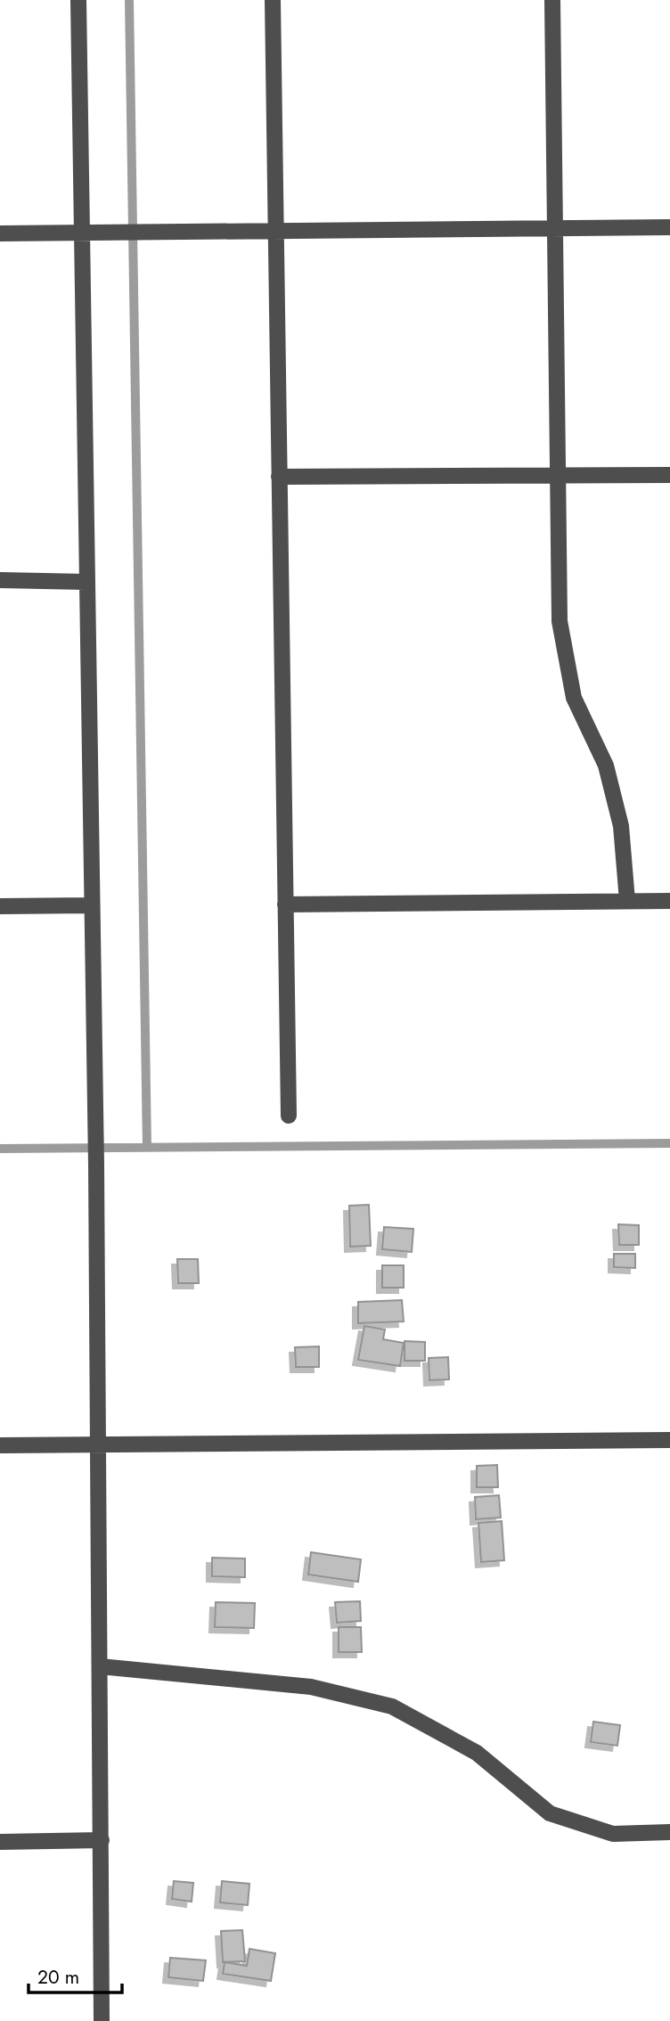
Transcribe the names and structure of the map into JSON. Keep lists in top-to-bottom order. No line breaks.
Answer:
{"scale_bar":"20 m"}
